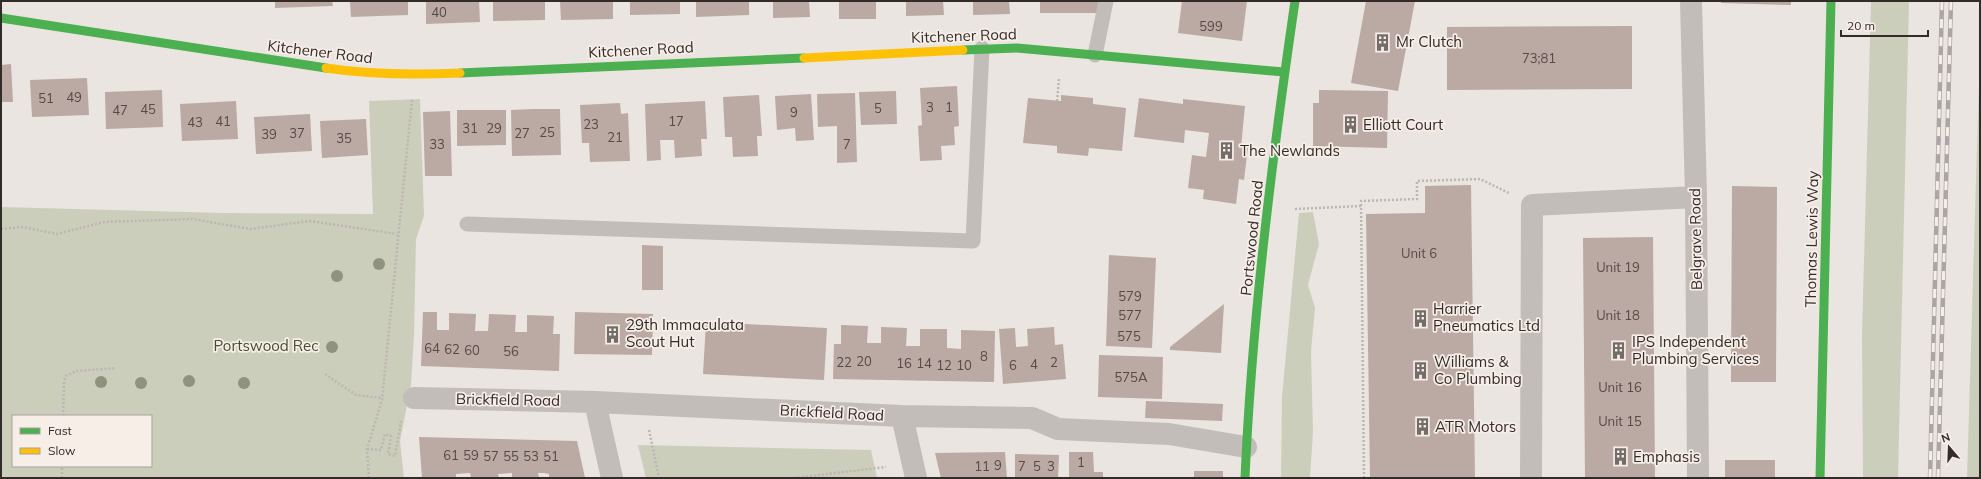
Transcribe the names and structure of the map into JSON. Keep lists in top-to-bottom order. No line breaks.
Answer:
{"streets":{"street":["Kitchener Road","Portswood Road","Belgrave Road","Thomas Lewis Way","Brickfield Road"]},"crossings":[["Kitchener Road","Portswood Road"],["Portswood Road","Brickfield Road"]],"parks":["Portswood Rec"],"places":{"building":["Mr Clutch","Elliott Court","The Newlands","Harrier Pneumatics Ltd","29th Immaculata Scout Hut","IPS Independent Plumbing Services","Williams & Co Plumbing","ATR Motors","Emphasis"]},"house_numbers":["40","599","73;81","49","51","3","1","5","45","47","9","41","17","43","23","31","29","25","37","27","39","21","35","33","7","Unit 6","Unit 19","579","577","Unit 18","575","64","62","60","56","8","20","22","2","16","14","4","12","10","6","575A","Unit 16","Unit 15","61","59","57","55","53","51","1","9","11","7","5","3"],"legend":["Fast","Slow"],"scale_bar":"20 m","north":"top"}
